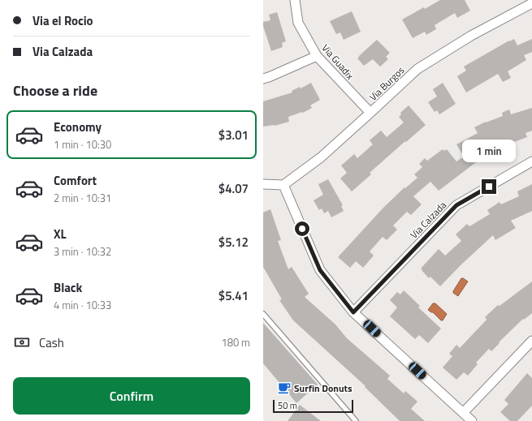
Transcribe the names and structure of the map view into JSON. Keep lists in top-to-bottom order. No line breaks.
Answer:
{"streets":{"street":["Via Guadix","Via Burgos","Via Calzada"]},"crossings":[["Via Guadix","Via Burgos"]],"places":{"cafe":["Surfin Donuts"]},"scale_bar":"50 m","page":{"banner":["Via el Rocio","Via Calzada"],"heading":"Choose a ride","list":[{"name":"Economy","note":"1 min · 10:30","value":"$3.01"},{"name":"Comfort","note":"2 min · 10:31","value":"$4.07"},{"name":"XL","note":"3 min · 10:32","value":"$5.12"},{"name":"Black","note":"4 min · 10:33","value":"$5.41"}],"bubble":"1 min","pay":["Cash","180 m"],"buttons":"Confirm","scale":"50 m"}}
